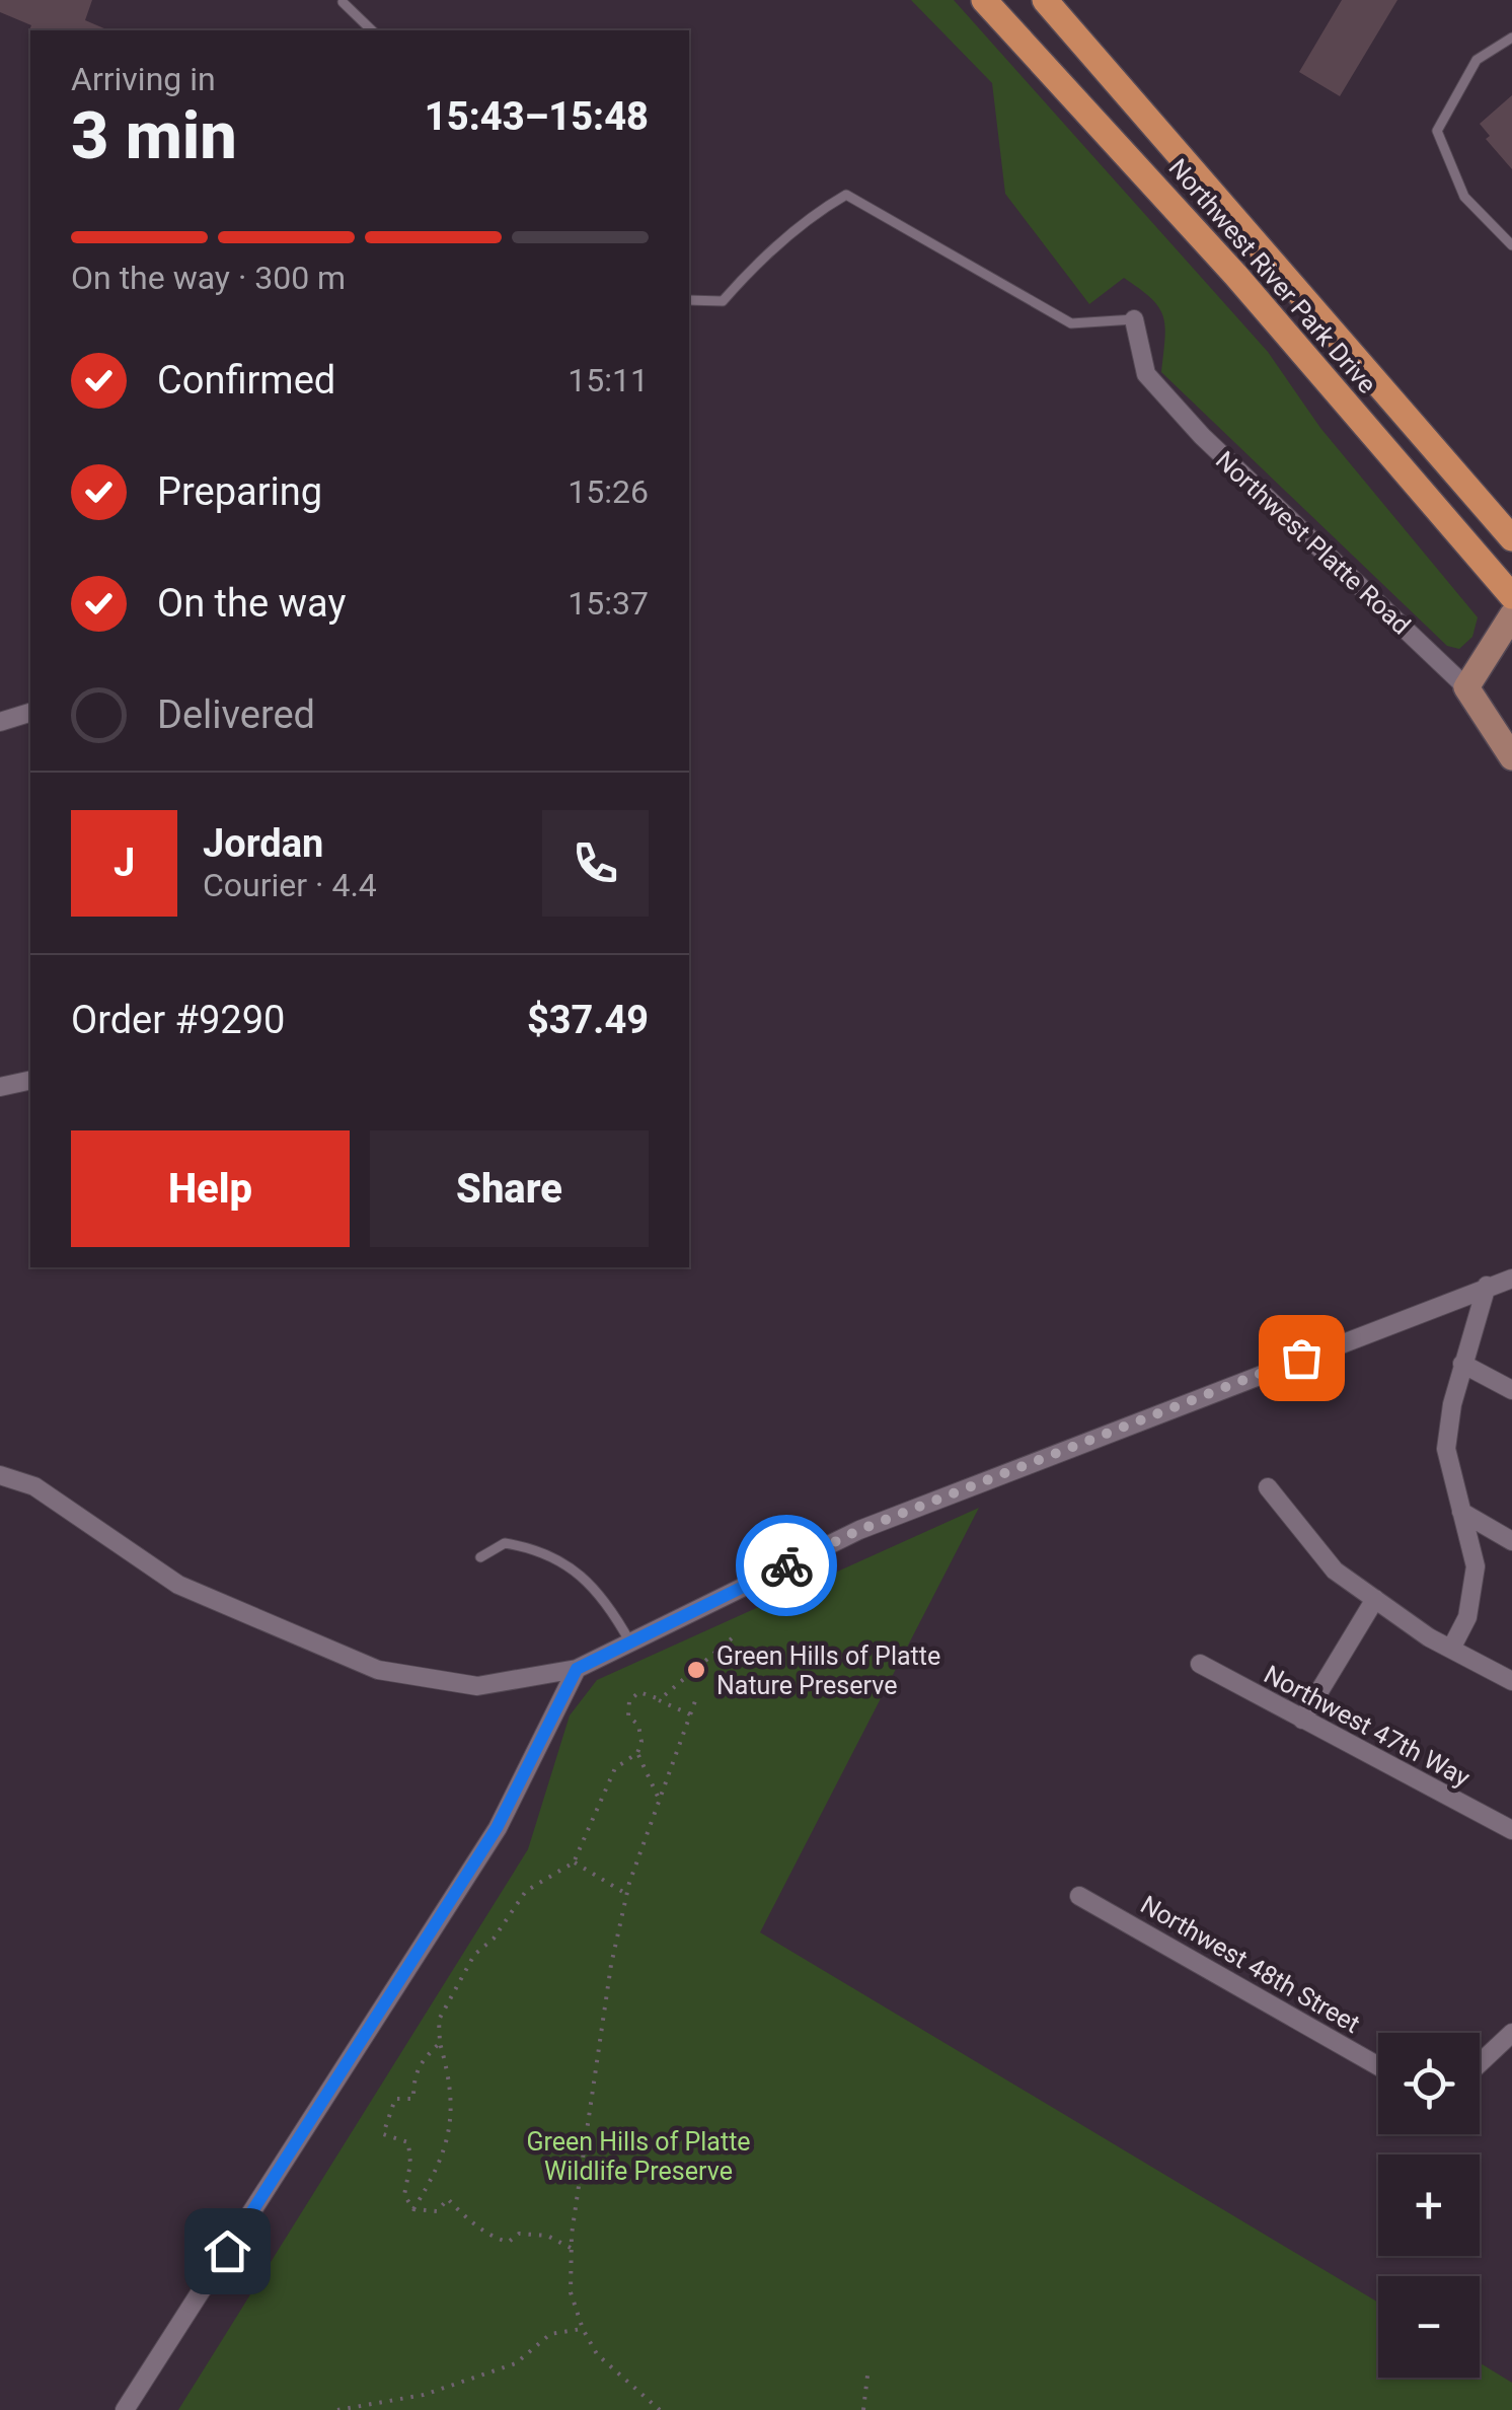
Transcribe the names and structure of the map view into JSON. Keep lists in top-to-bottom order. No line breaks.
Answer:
{"streets":{"main road":["Northwest River Park Drive"],"street":["Northwest Platte Road","Northwest 47th Way","Northwest 48th Street"]},"parks":["Green Hills of Platte Wildlife Preserve"],"places":["Green Hills of Platte Nature Preserve"],"page":{"heading":["3 min","Arriving in","15:43–15:48"],"panel":["Jordan","Courier · 4.4","Order #9290","$37.49"],"bar":"On the way · 300 m","list":[["Confirmed","15:11"],["Preparing","15:26"],["On the way","15:37"],"Delivered"],"round":"J","buttons":["Help","Share"],"map_buttons":["+","−"]}}
